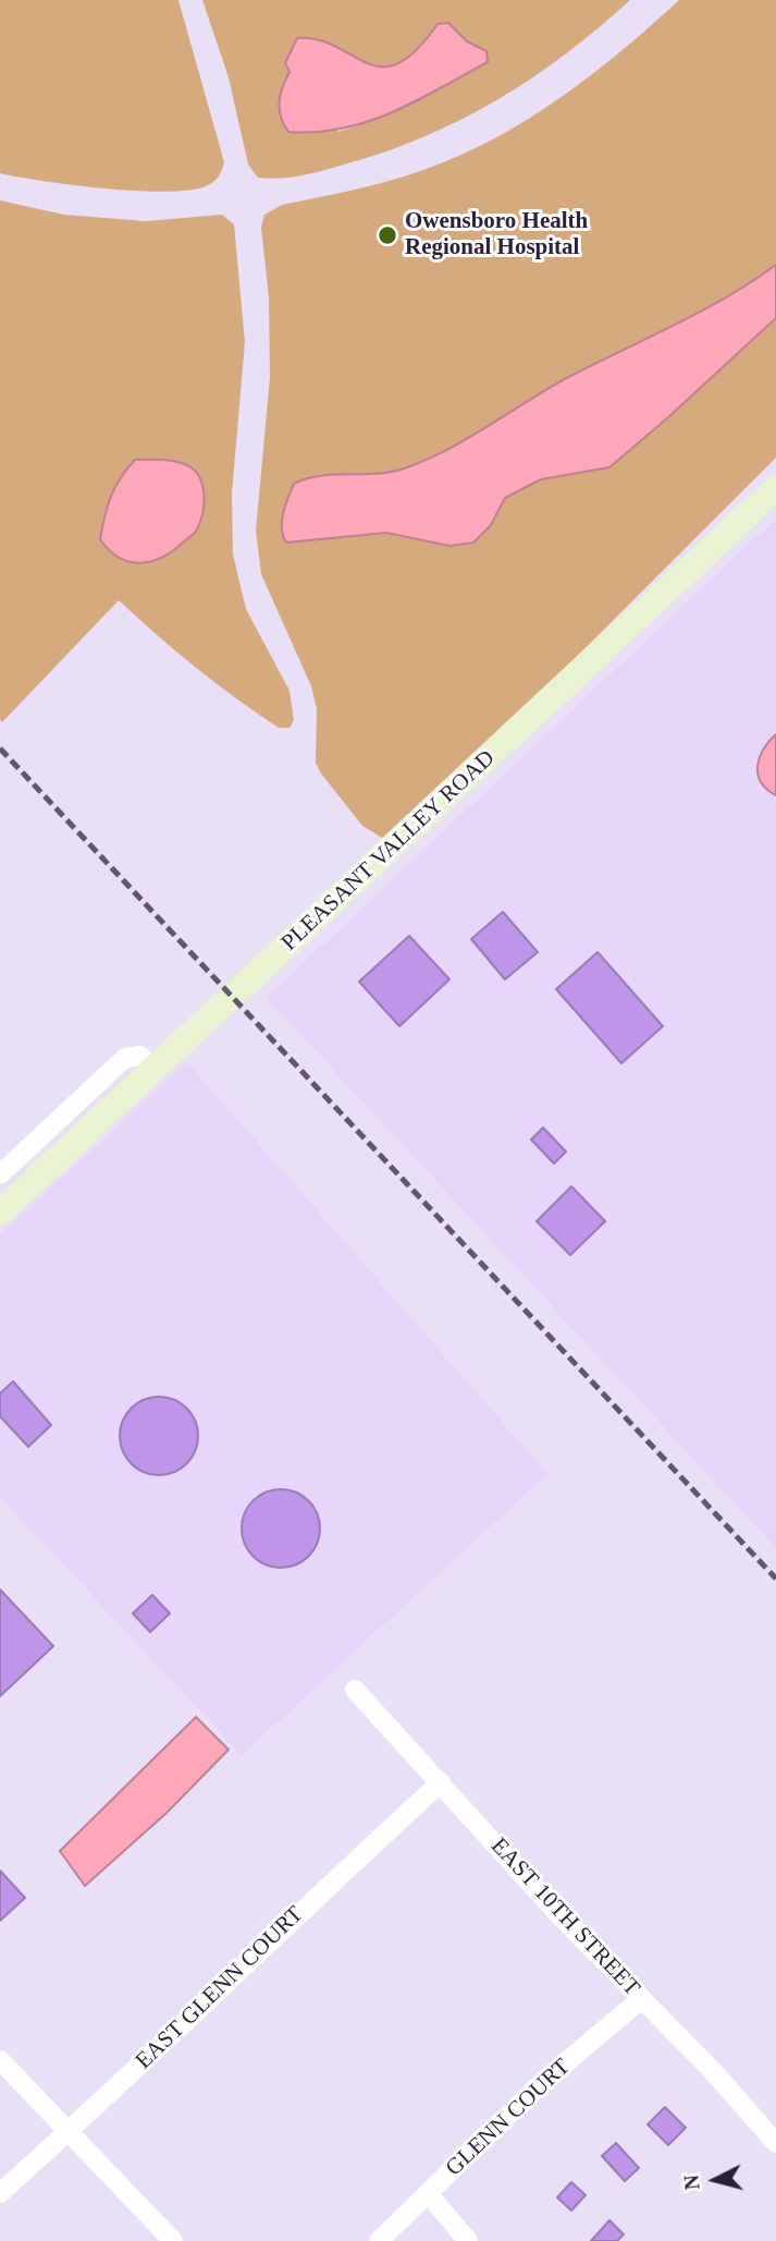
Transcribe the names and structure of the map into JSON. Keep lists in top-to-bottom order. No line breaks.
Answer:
{"streets":{"street":["PLEASANT VALLEY ROAD","EAST 10TH STREET","EAST GLENN COURT","GLENN COURT"]},"crossings":[["EAST 10TH STREET","EAST GLENN COURT"],["EAST 10TH STREET","GLENN COURT"]],"places":["Owensboro Health Regional Hospital"],"north":"left"}
